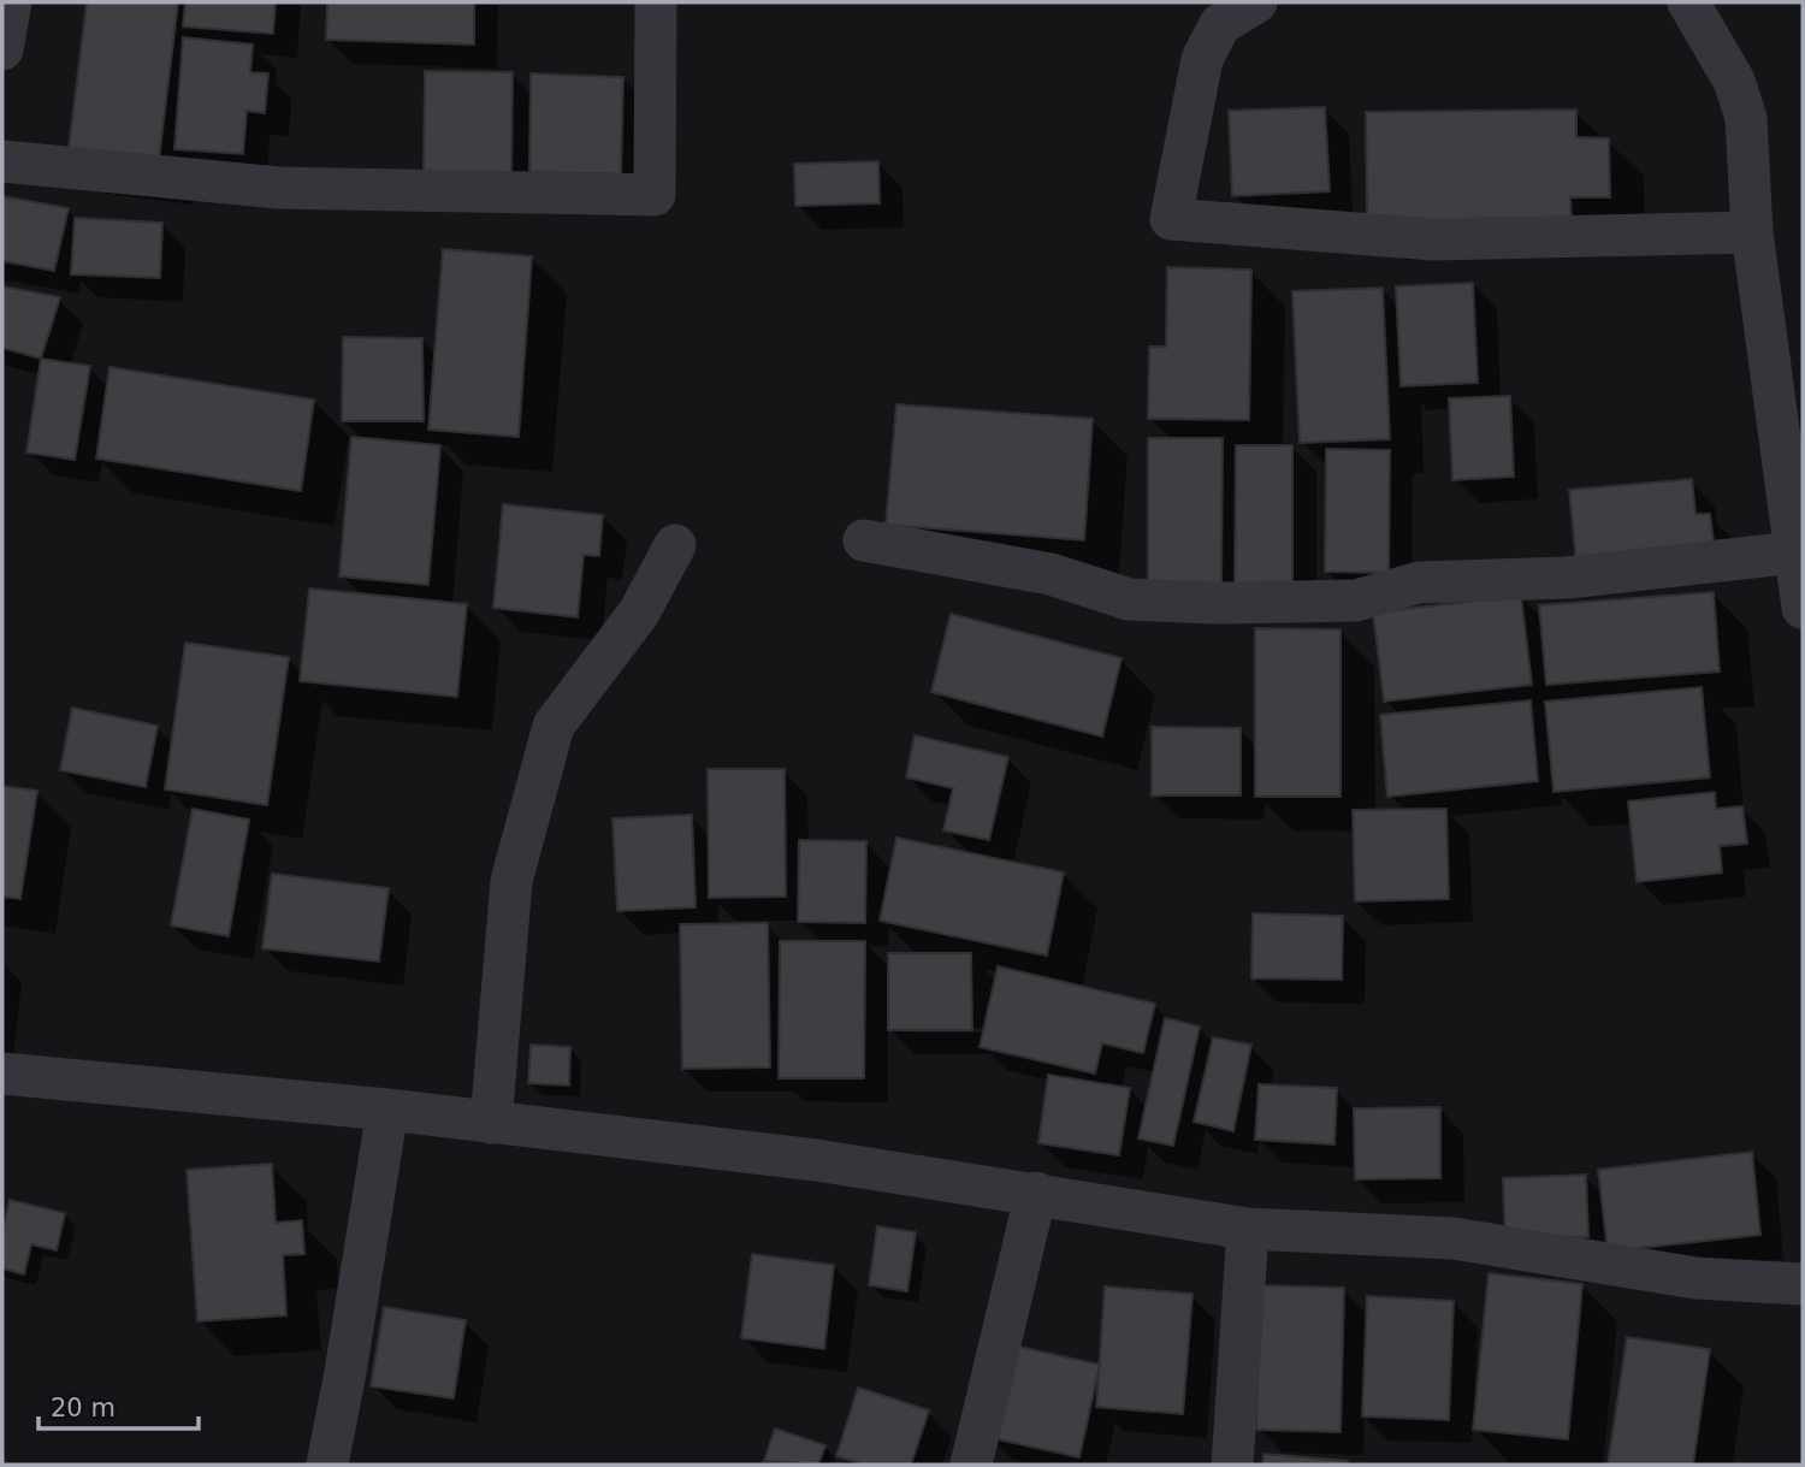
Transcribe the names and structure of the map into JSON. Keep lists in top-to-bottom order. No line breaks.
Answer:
{"scale_bar":"20 m"}
